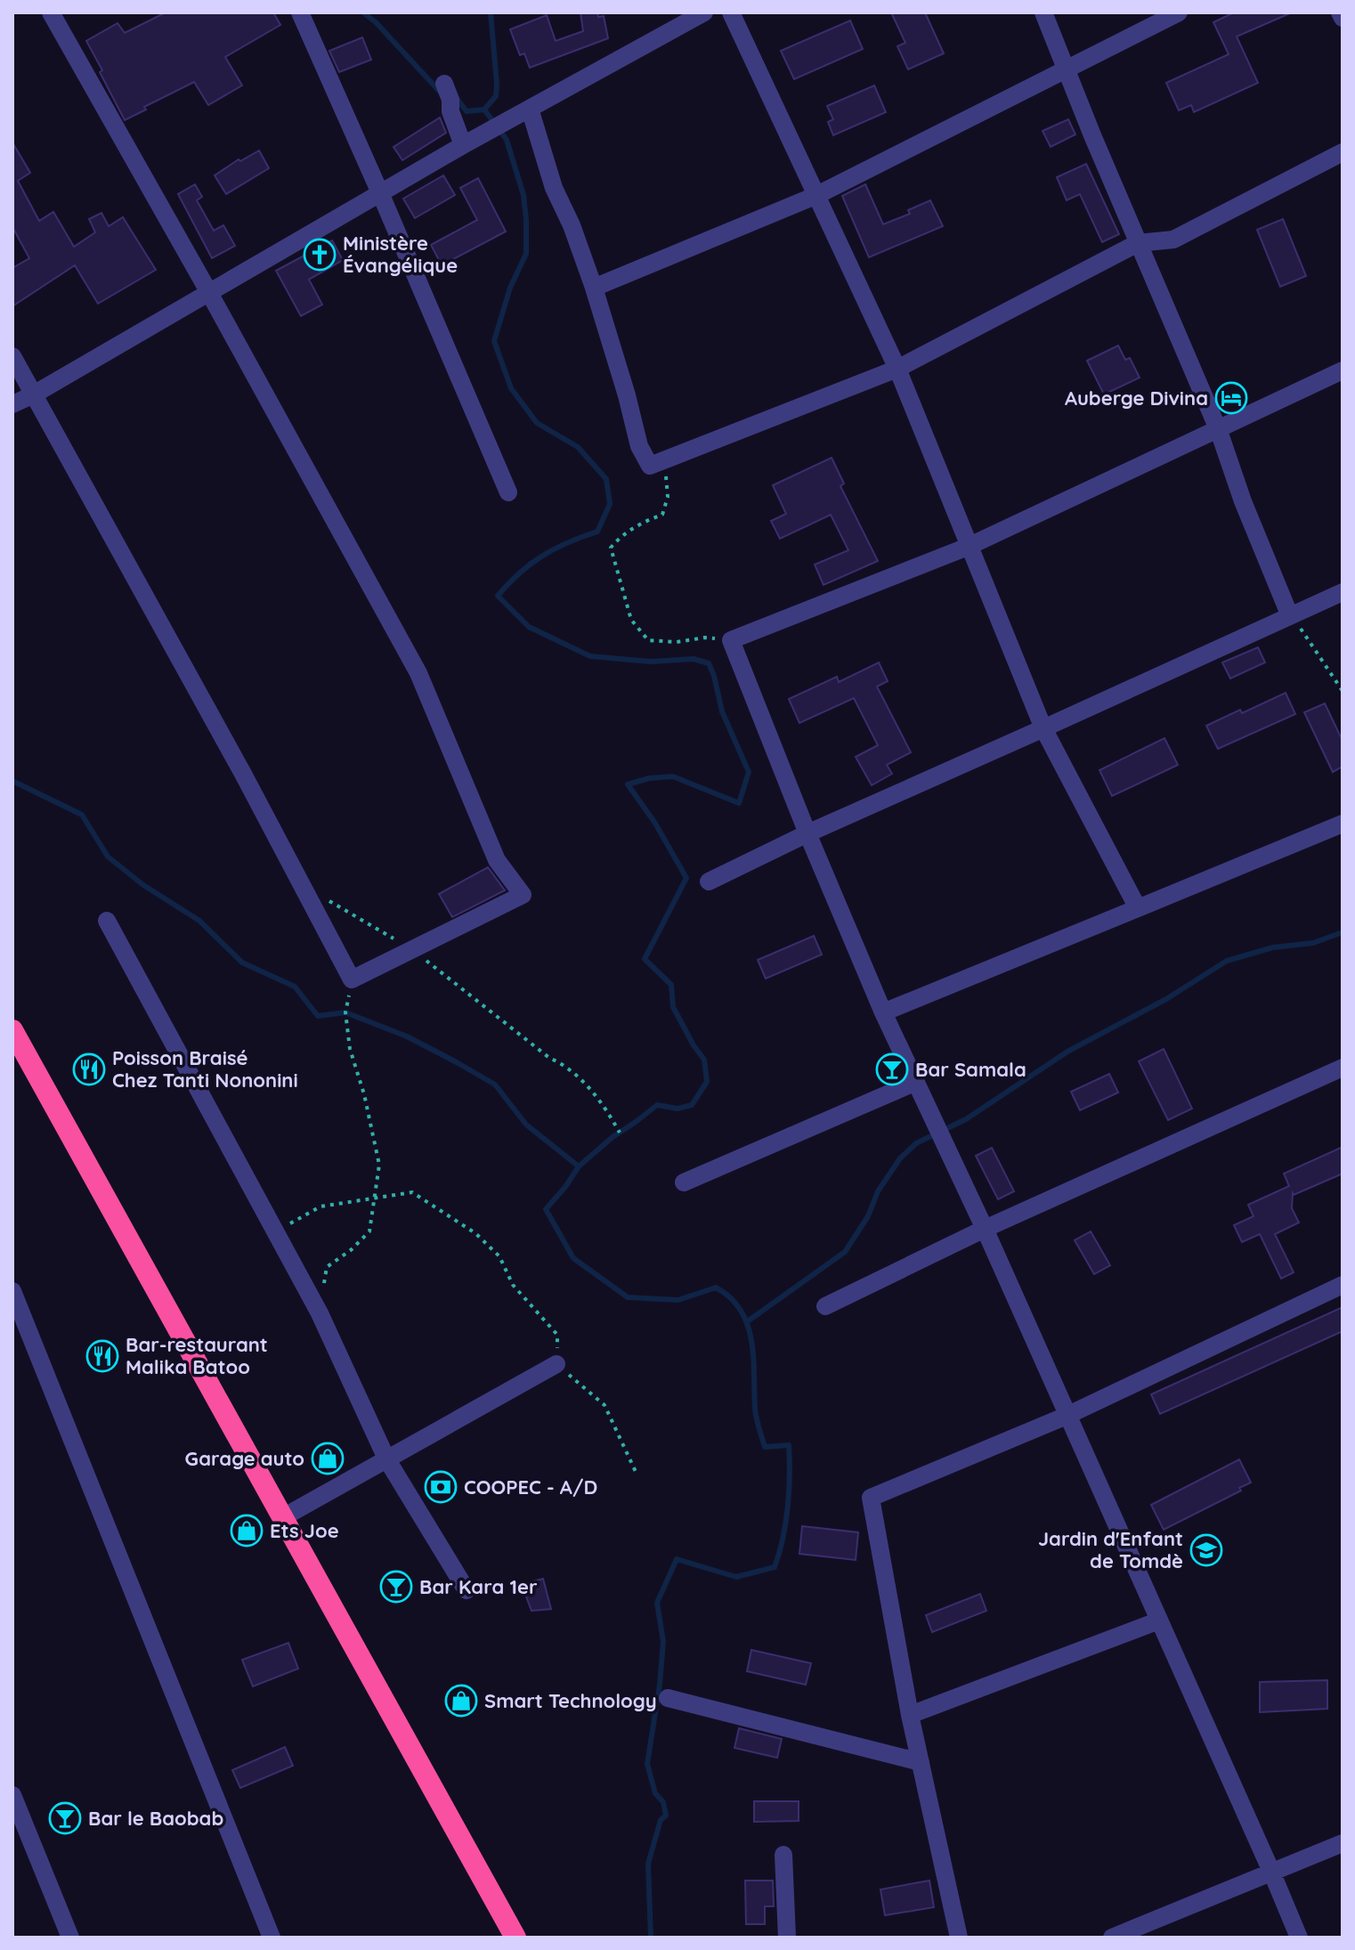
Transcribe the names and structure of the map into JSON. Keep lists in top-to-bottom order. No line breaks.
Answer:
{"places":{"church":["Ministère Évangélique"],"hotel":["Auberge Divina"],"restaurant":["Poisson Braisé Chez Tanti Nononini","Bar-restaurant Malika Batoo"],"bar":["Bar Samala","Bar Kara 1er","Bar le Baobab"],"shop":["Garage auto","Ets Joe","Smart Technology"],"bank":["COOPEC - A/D"],"school or university":["Jardin d'Enfant de Tomdè"]}}
